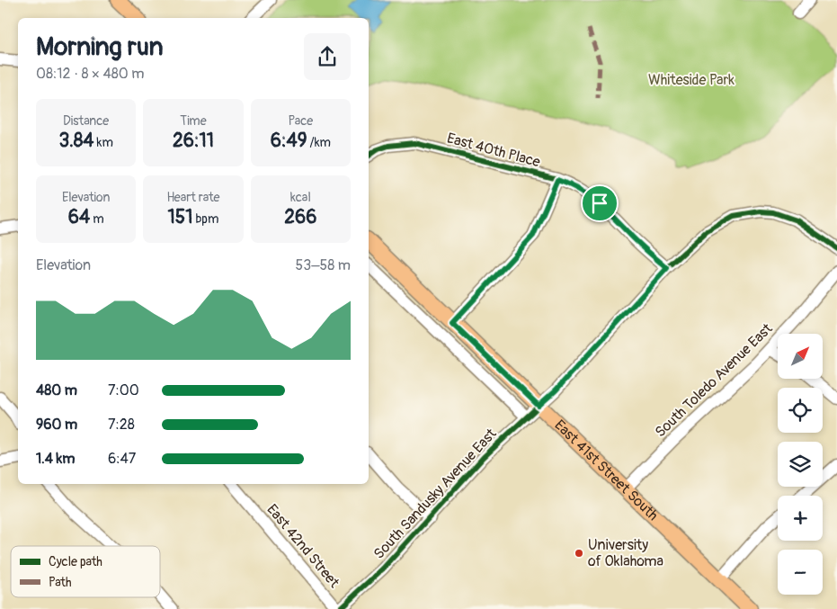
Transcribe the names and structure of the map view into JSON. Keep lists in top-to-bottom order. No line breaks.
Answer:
{"streets":{"main road":["East 41st Street South"],"street":["East 40th Place","South Toledo Avenue East","South Sandusky Avenue East","East 42nd Street"]},"crossings":[["East 40th Place","South Sandusky Avenue East"],["South Toledo Avenue East","East 41st Street South"],["East 41st Street South","South Sandusky Avenue East"],["South Sandusky Avenue East","East 42nd Street"]],"parks":["Whiteside Park"],"places":["University of Oklahoma"],"legend":["Cycle path","Path"],"north":"top right","page":{"heading":["Morning run","08:12 · 8 × 480 m"],"stats":[["Distance","3.84 km"],["Time","26:11"],["Pace","6:49 /km"],["Elevation","64 m"],["Heart rate","151 bpm"],["kcal","266"]],"chart":["Elevation","53–58 m"],"map_buttons":["+","−"],"list":[{"name":"480 m","note":"7:00"},{"name":"960 m","note":"7:28"},{"name":"1.4 km","note":"6:47"}]}}
